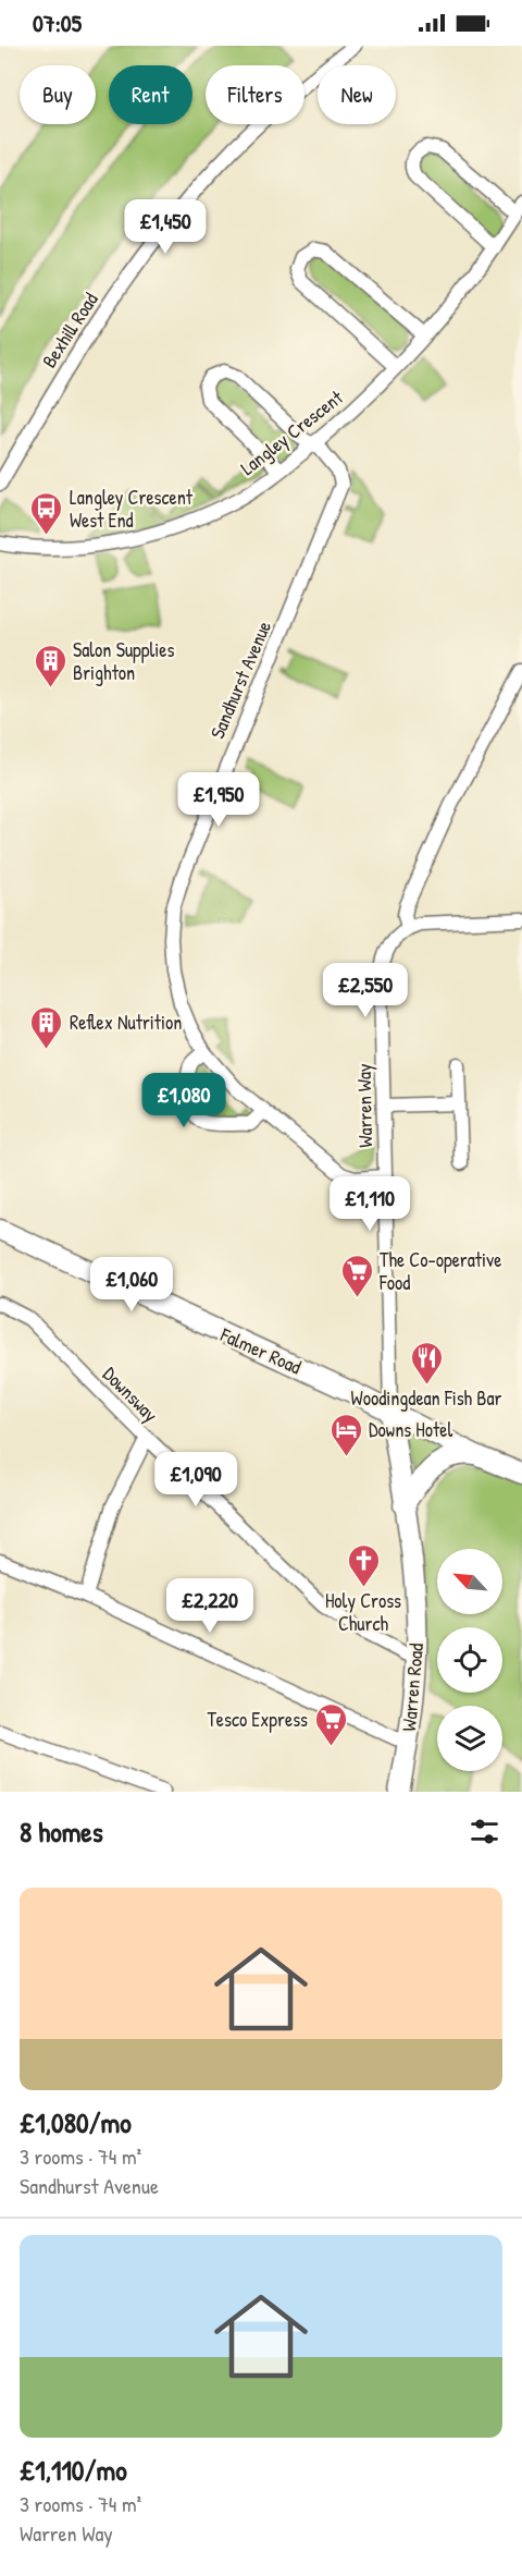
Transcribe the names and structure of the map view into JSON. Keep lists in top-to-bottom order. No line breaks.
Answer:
{"streets":{"main road":["Falmer Road","Warren Road"],"street":["Bexhill Road","Langley Crescent","Sandhurst Avenue","Warren Way","Downsway"]},"crossings":[["Langley Crescent","Sandhurst Avenue"],["Sandhurst Avenue","Warren Way"],["Warren Way","Falmer Road"],["Warren Way","Warren Road"],["Falmer Road","Warren Road"],["Downsway","Warren Road"]],"places":{"bus stop":["Langley Crescent West End"],"building":["Salon Supplies Brighton","Reflex Nutrition"],"supermarket":["The Co-operative Food","Tesco Express"],"restaurant":["Woodingdean Fish Bar"],"hotel":["Downs Hotel"],"church":["Holy Cross Church"]},"north":"top left","page":{"status":"07:05","chip":["Buy","Rent","Filters","New"],"price":["£1,450","£1,950","£2,550","£1,080","£1,110","£1,060","£1,090","£2,220"],"heading":"8 homes","list":[{"name":"£1,080/mo","note":"3 rooms · 74 m² · Sandhurst Avenue"},{"name":"£1,110/mo","note":"3 rooms · 74 m² · Warren Way"}]}}
